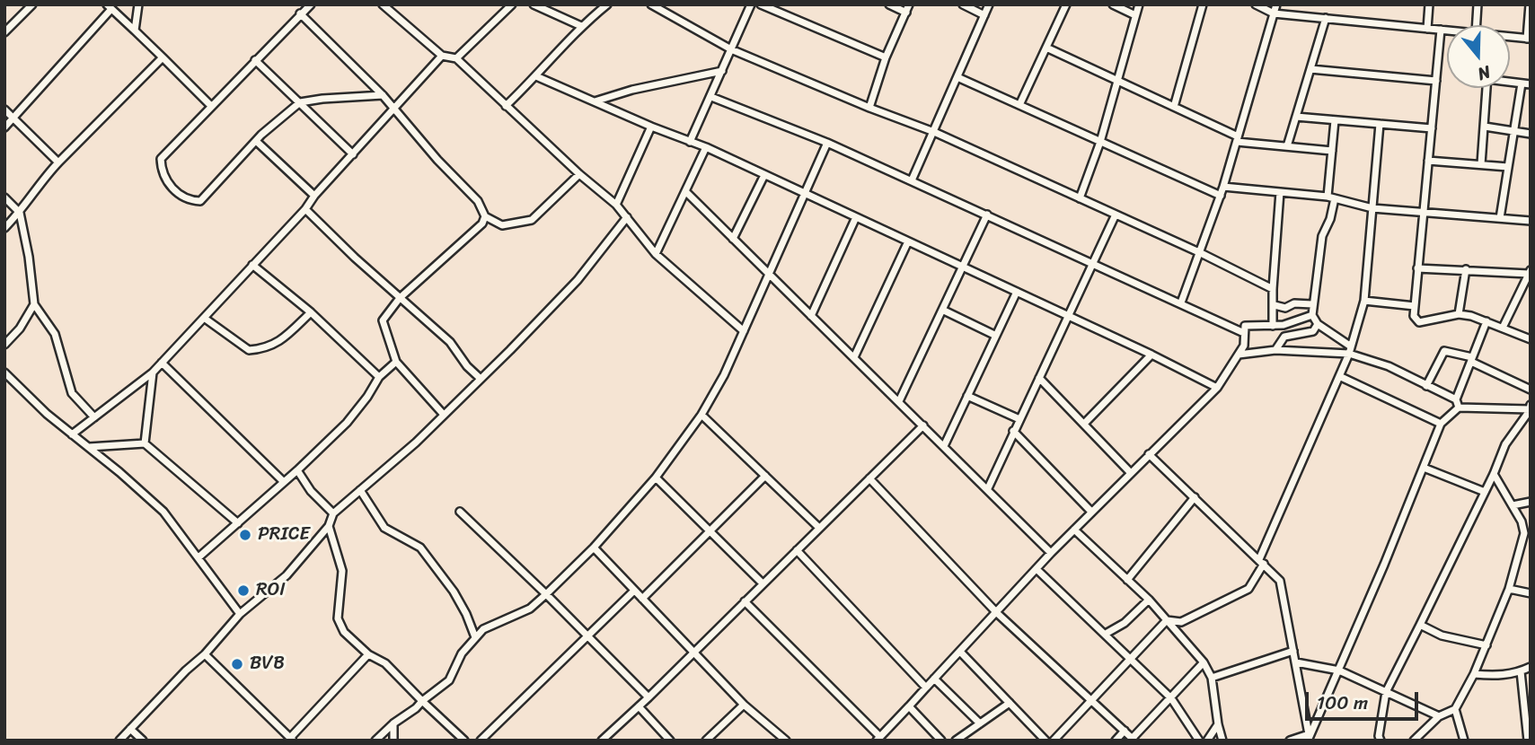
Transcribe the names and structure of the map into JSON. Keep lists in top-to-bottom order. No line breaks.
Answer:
{"places":["PRICE","ROI","BVB"],"scale_bar":"100 m","north":"bottom"}
